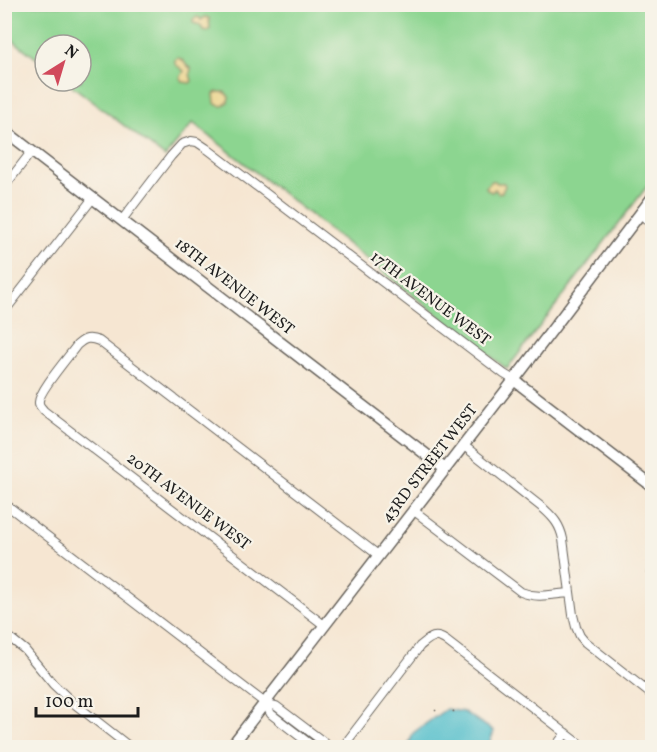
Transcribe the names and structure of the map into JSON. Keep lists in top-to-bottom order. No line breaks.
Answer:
{"streets":{"street":["18TH AVENUE WEST","17TH AVENUE WEST","43RD STREET WEST","20TH AVENUE WEST"]},"crossings":[["18TH AVENUE WEST","17TH AVENUE WEST"],["18TH AVENUE WEST","43RD STREET WEST"],["17TH AVENUE WEST","43RD STREET WEST"],["43RD STREET WEST","20TH AVENUE WEST"]],"scale_bar":"100 m","north":"top right"}
